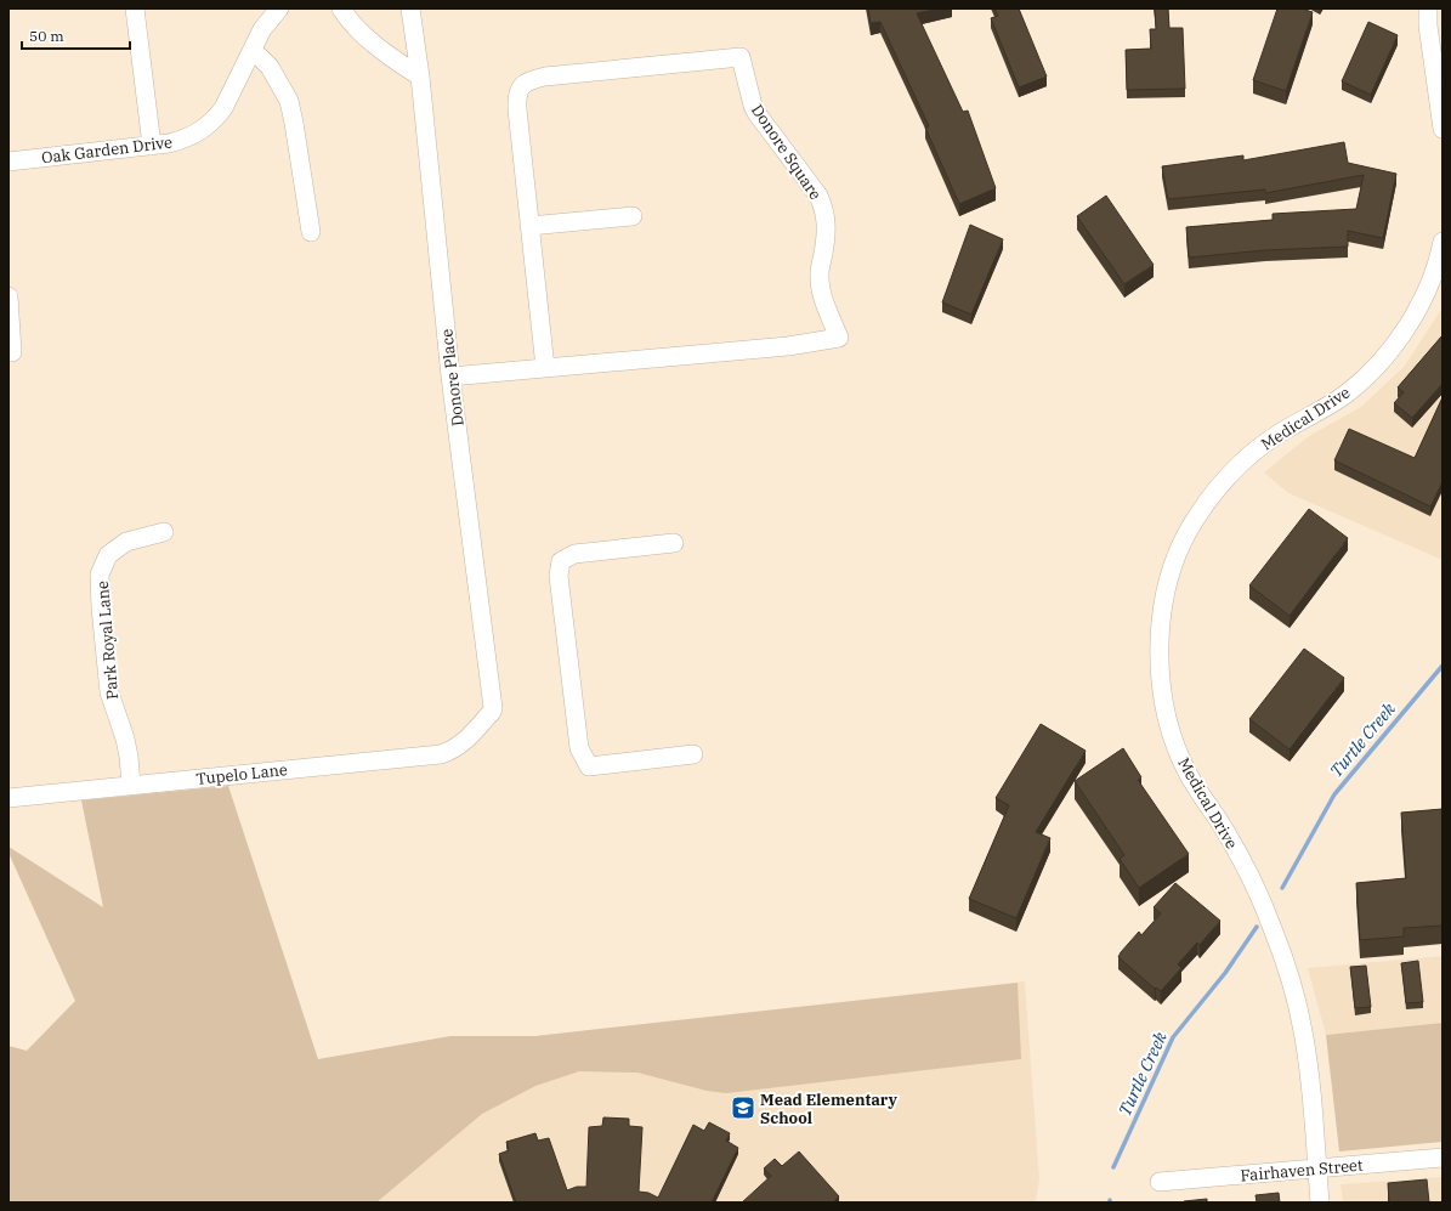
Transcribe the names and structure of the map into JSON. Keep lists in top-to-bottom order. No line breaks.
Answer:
{"streets":{"street":["Oak Garden Drive","Donore Square","Donore Place","Medical Drive","Park Royal Lane","Tupelo Lane","Fairhaven Street"]},"crossings":[["Donore Square","Donore Place"],["Donore Place","Tupelo Lane"],["Medical Drive","Fairhaven Street"],["Park Royal Lane","Tupelo Lane"]],"water":["Turtle Creek"],"places":{"school or university":["Mead Elementary School"]},"scale_bar":"50 m"}
